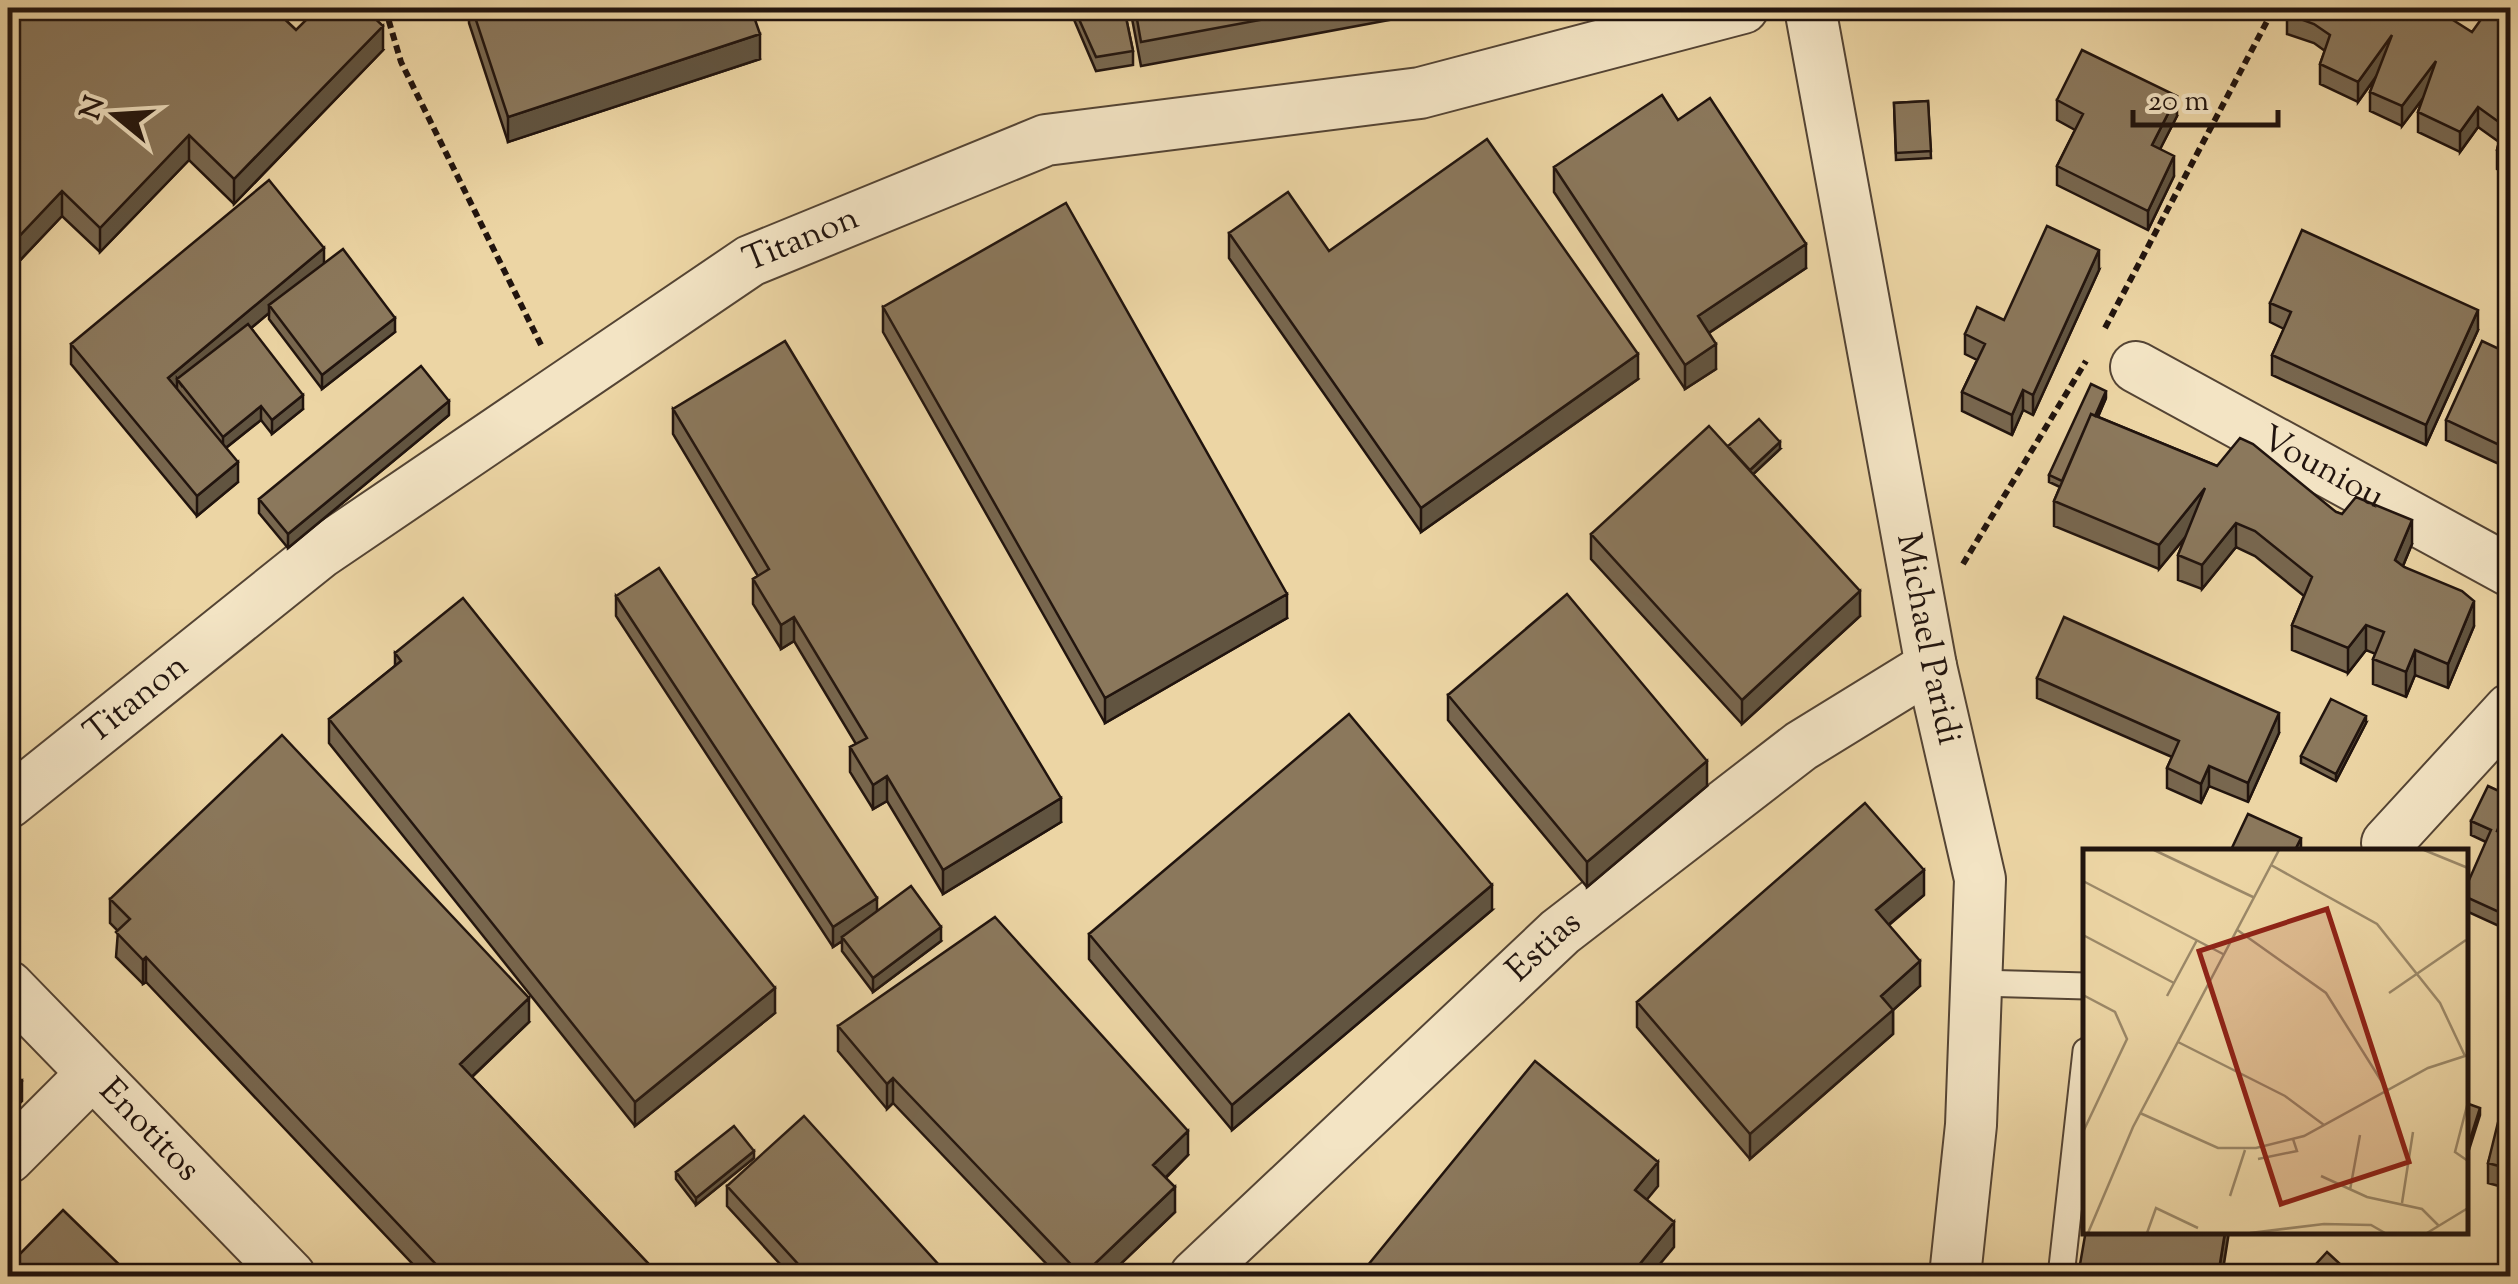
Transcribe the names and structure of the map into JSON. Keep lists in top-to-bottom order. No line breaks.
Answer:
{"streets":{"street":["Titanon","Vouniou","Michael Paridi","Estias","Enotitos"]},"crossings":[["Michael Paridi","Estias"]],"scale_bar":"20 m","north":"left"}
